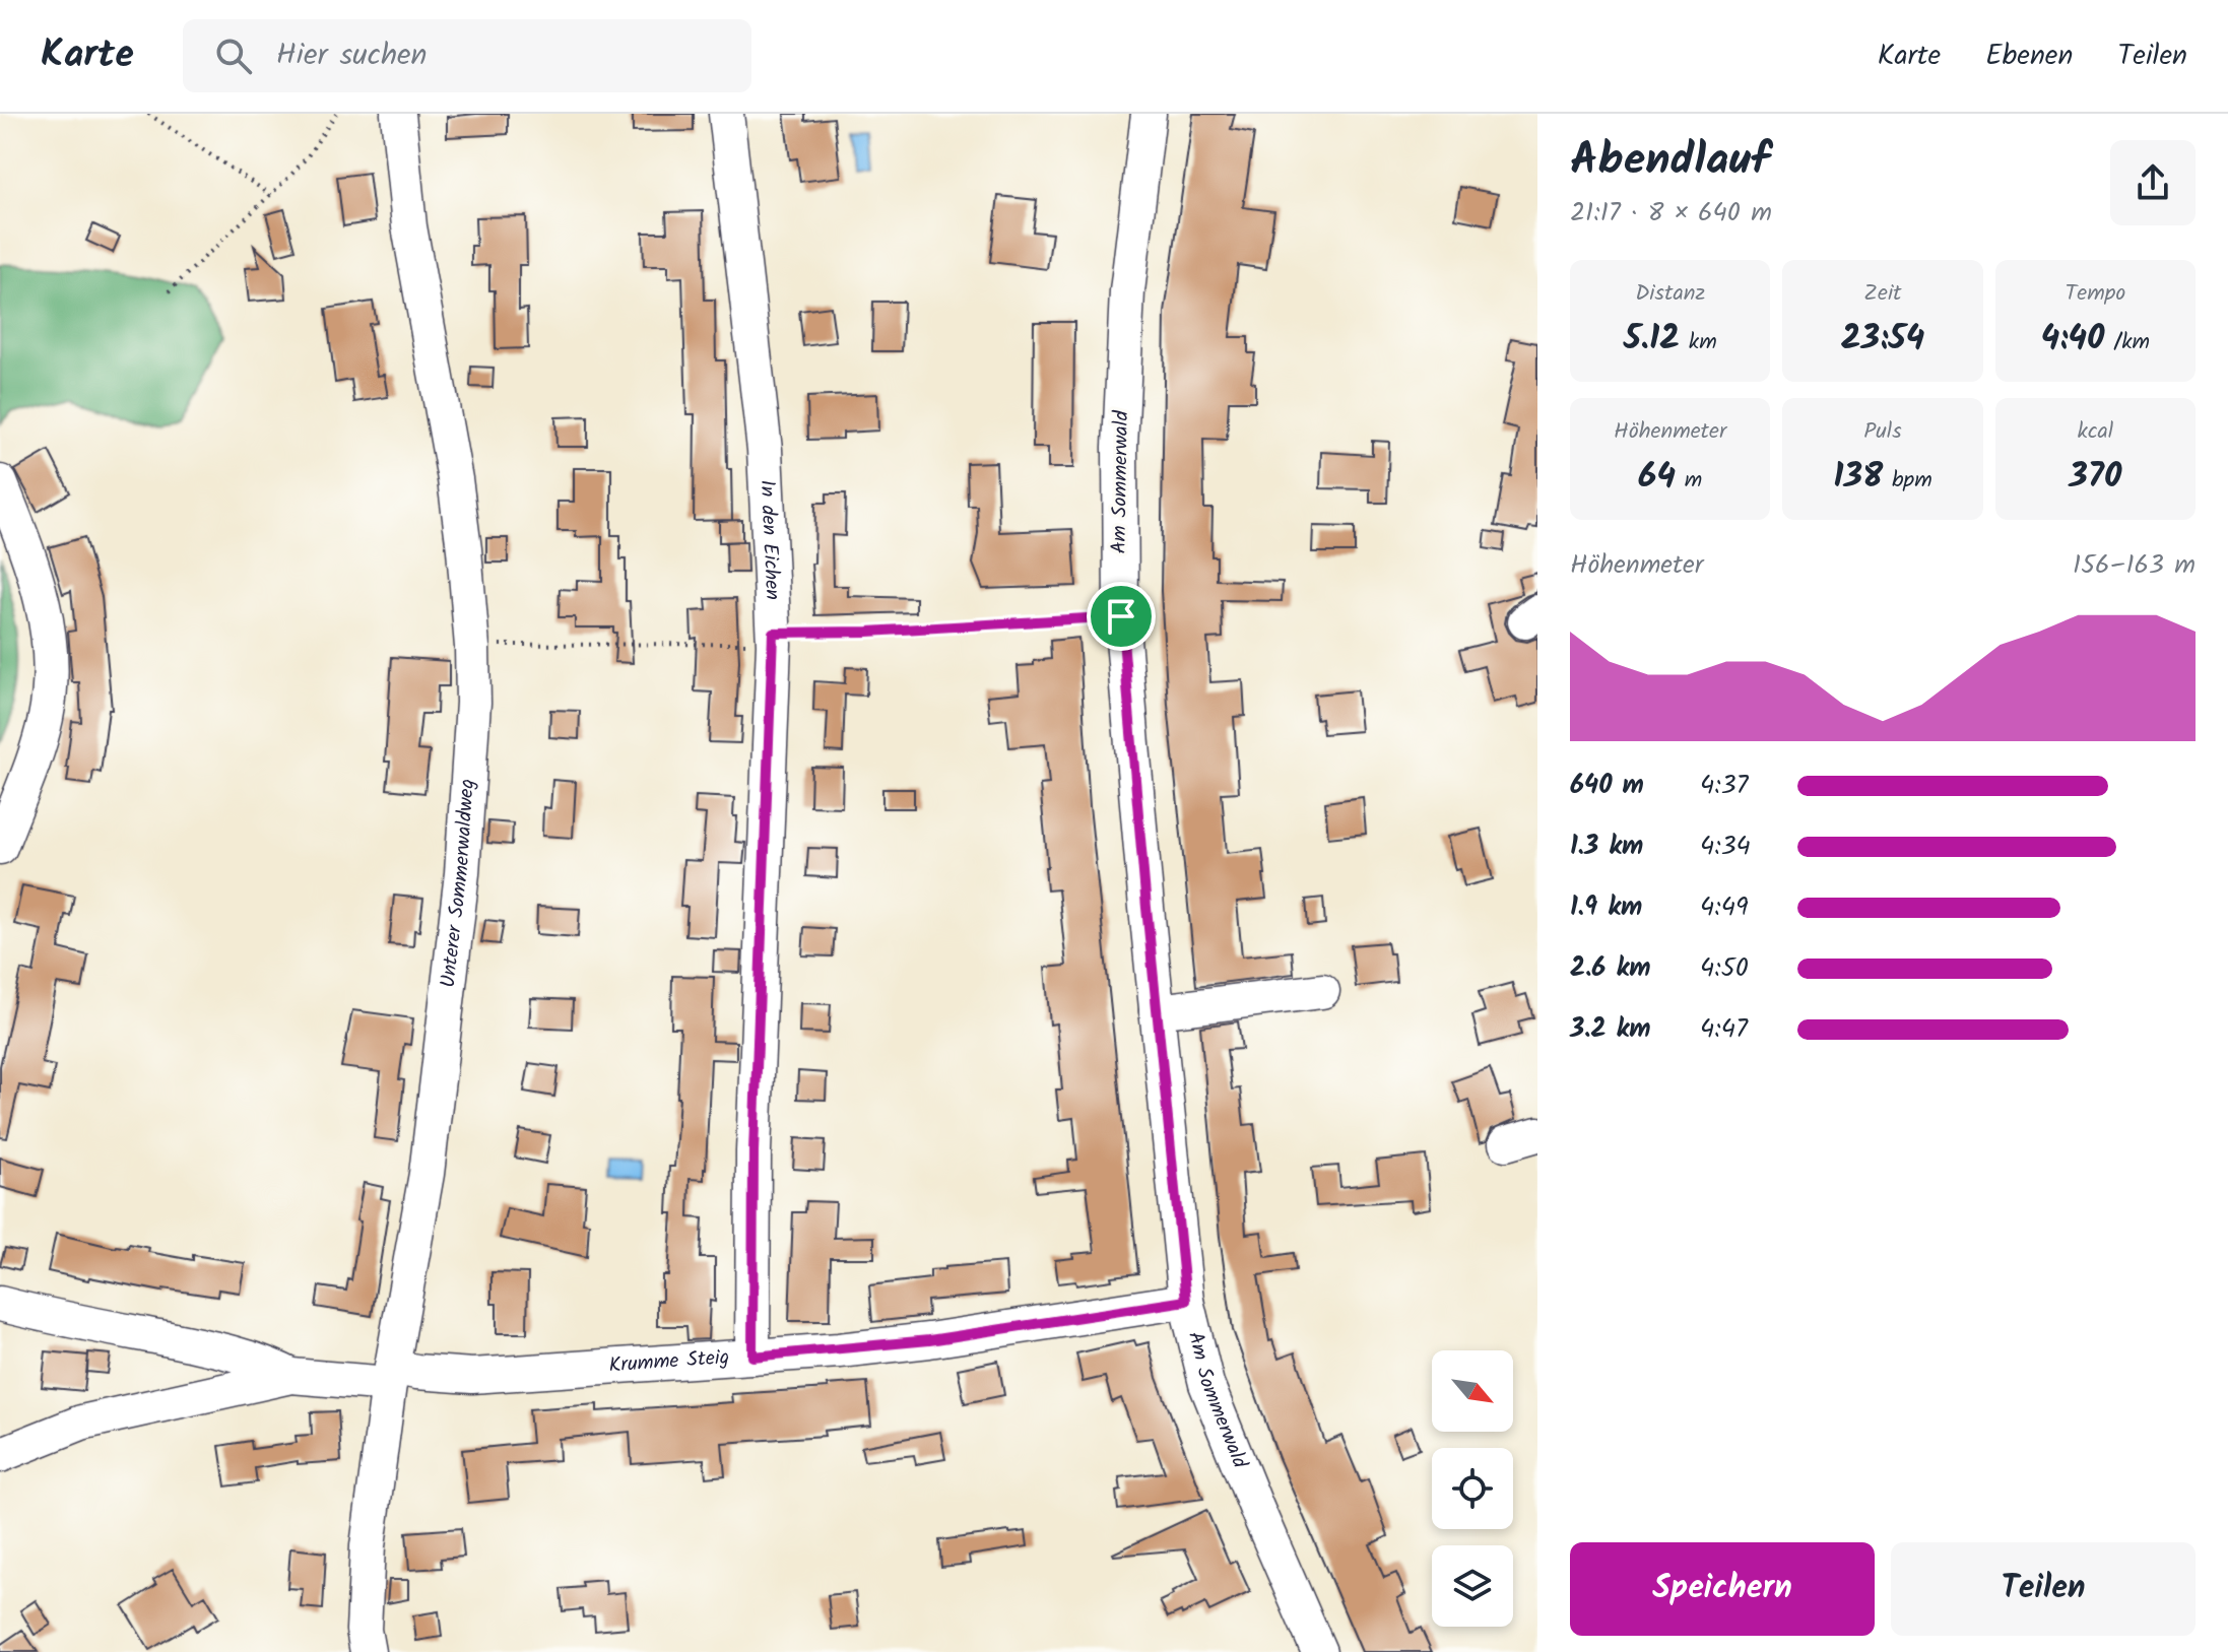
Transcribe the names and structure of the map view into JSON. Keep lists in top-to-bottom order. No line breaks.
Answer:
{"streets":{"street":["Am Sommerwald","In den Eichen","Unterer Sommerwaldweg","Krumme Steig"]},"crossings":[["Am Sommerwald","Krumme Steig"],["In den Eichen","Krumme Steig"],["Unterer Sommerwaldweg","Krumme Steig"]],"north":"bottom right","page":{"header":"Karte","search":"Hier suchen","nav":["Karte","Ebenen","Teilen"],"heading":["Abendlauf","21:17 · 8 × 640 m"],"stats":[["Distanz","5.12 km"],["Zeit","23:54"],["Tempo","4:40 /km"],["Höhenmeter","64 m"],["Puls","138 bpm"],["kcal","370"]],"chart":["Höhenmeter","156–163 m"],"list":[{"name":"640 m","note":"4:37"},{"name":"1.3 km","note":"4:34"},{"name":"1.9 km","note":"4:49"},{"name":"2.6 km","note":"4:50"},{"name":"3.2 km","note":"4:47"}],"buttons":["Speichern","Teilen"]}}
